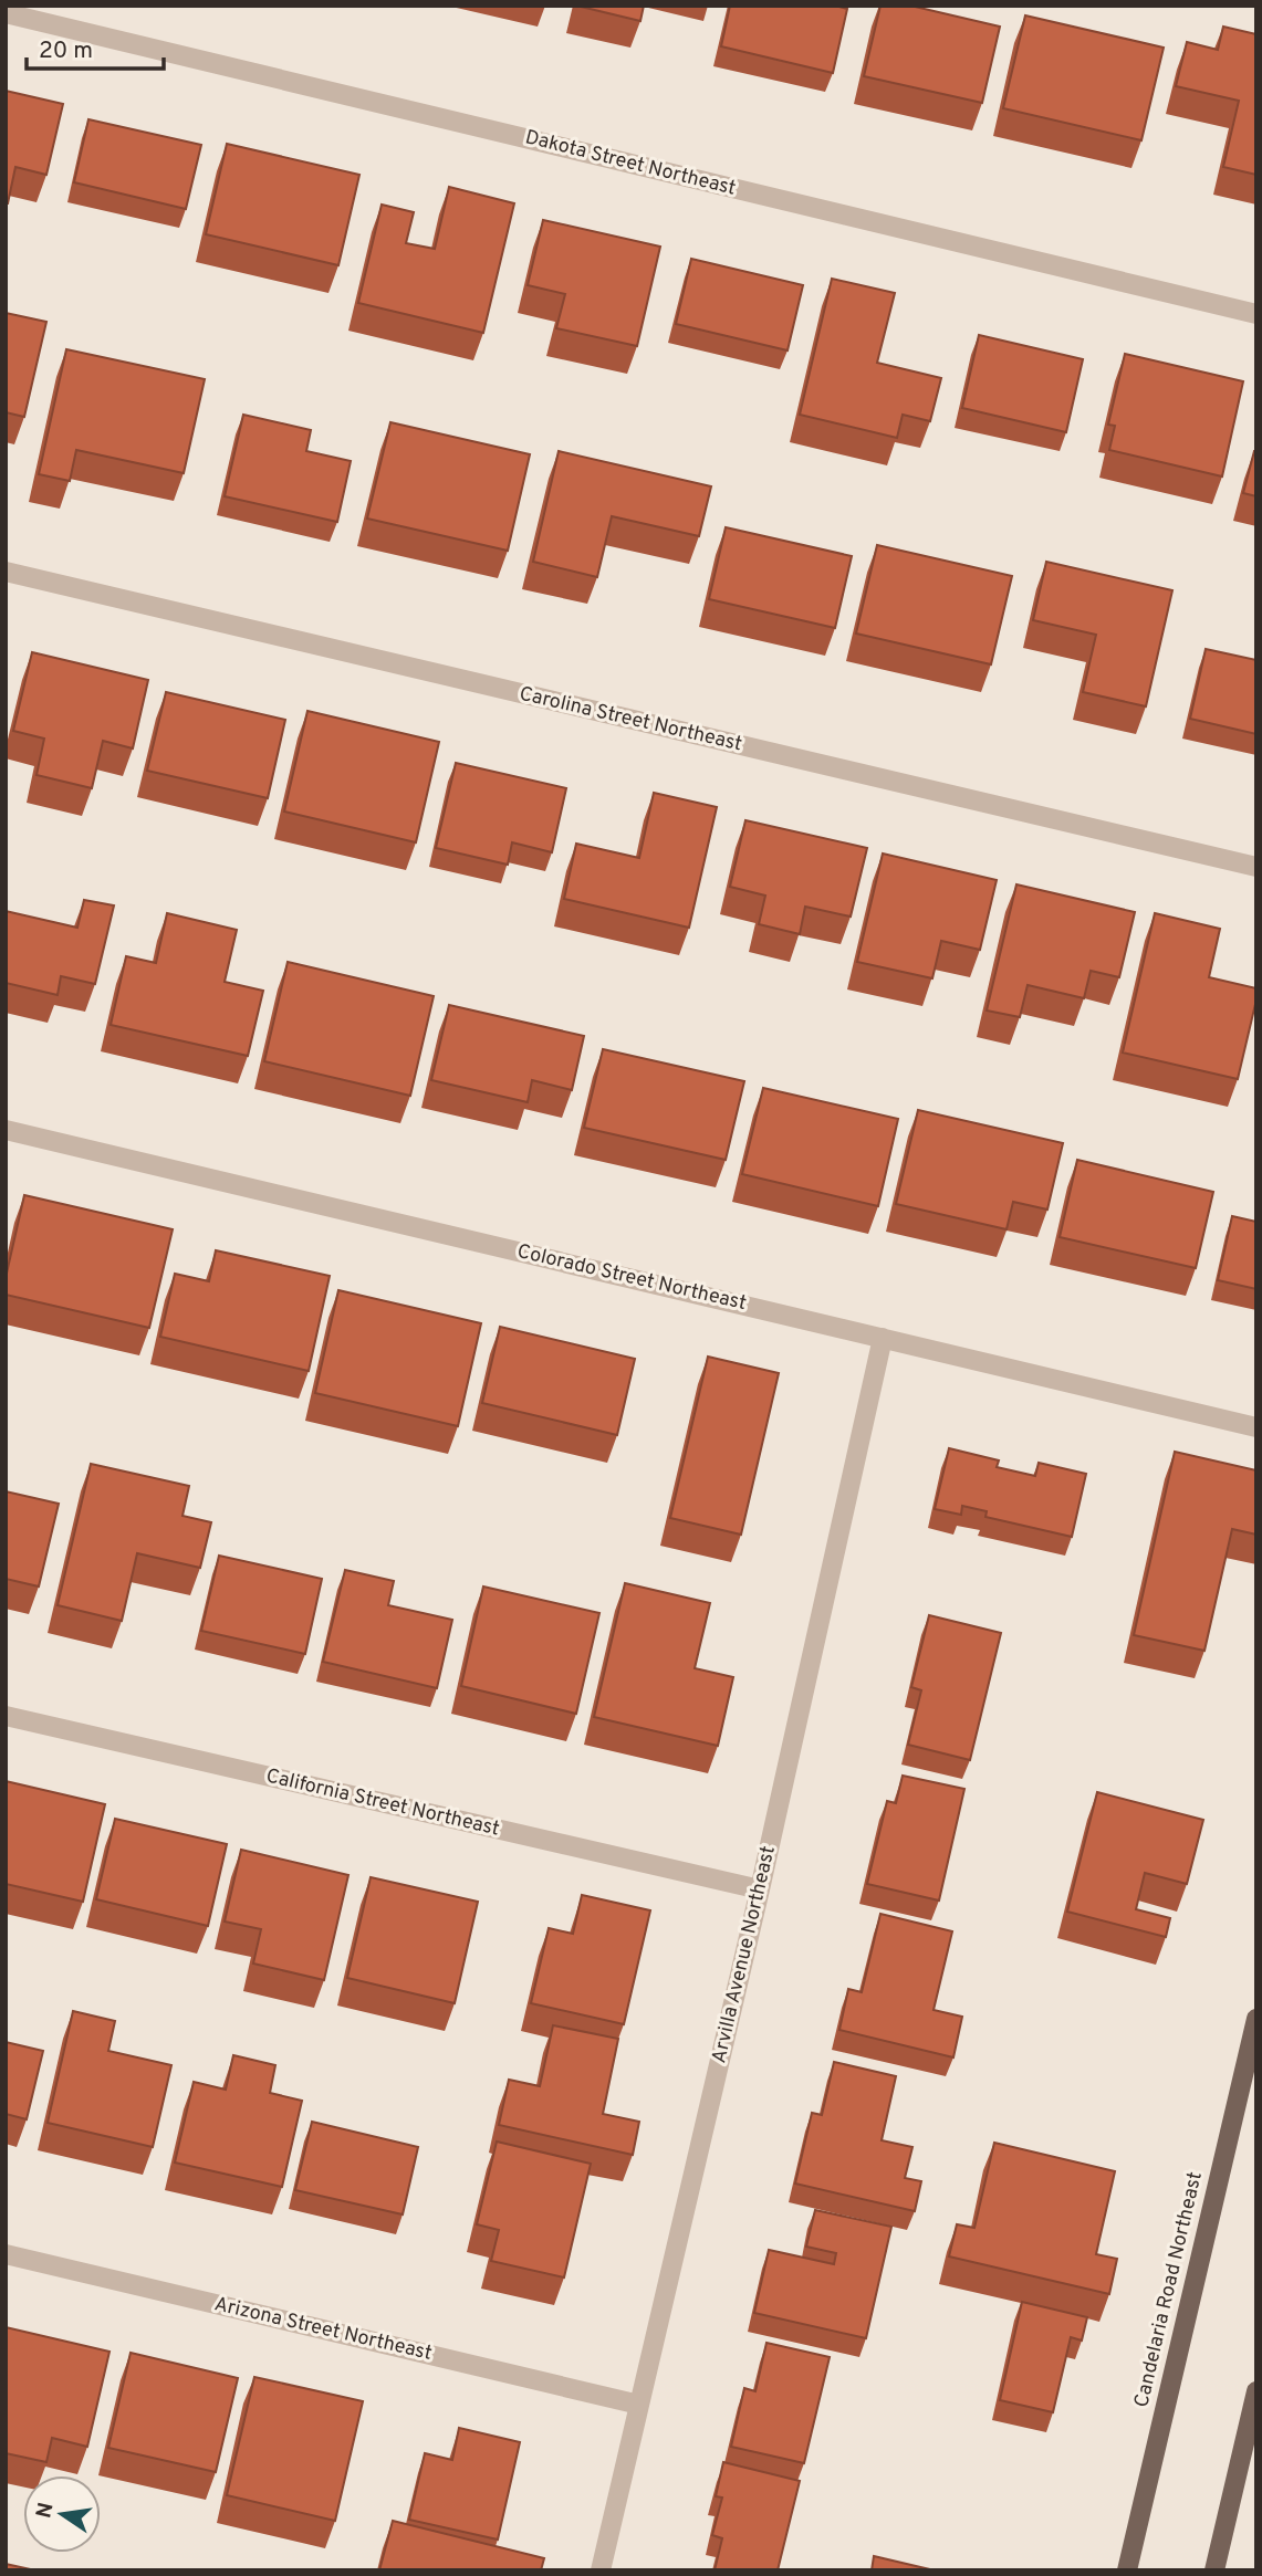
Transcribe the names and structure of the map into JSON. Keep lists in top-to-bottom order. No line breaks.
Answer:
{"streets":{"main road":["Candelaria Road Northeast"],"street":["Dakota Street Northeast","Carolina Street Northeast","Colorado Street Northeast","California Street Northeast","Arvilla Avenue Northeast","Arizona Street Northeast"]},"crossings":[["Colorado Street Northeast","Arvilla Avenue Northeast"],["California Street Northeast","Arvilla Avenue Northeast"],["Arvilla Avenue Northeast","Arizona Street Northeast"]],"scale_bar":"20 m","north":"left"}
